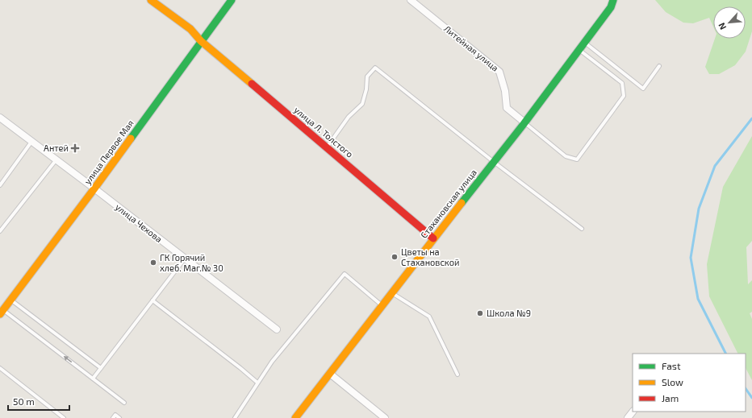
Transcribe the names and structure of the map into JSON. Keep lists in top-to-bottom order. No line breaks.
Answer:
{"streets":{"street":["Литейная улица","улица Л. Толстого","улица Первое Мая","Стахановская улица","улица Чехова"]},"crossings":[["Литейная улица","Стахановская улица"],["улица Л. Толстого","улица Первое Мая"],["улица Л. Толстого","Стахановская улица"],["улица Первое Мая","улица Чехова"]],"places":{"health":["Антей"],"other":["Цветы на Стахановской","ГК Горячий хлеб. Маг.№ 30","Школа №9"]},"legend":["Fast","Slow","Jam"],"scale_bar":"50 m","north":"bottom left"}
